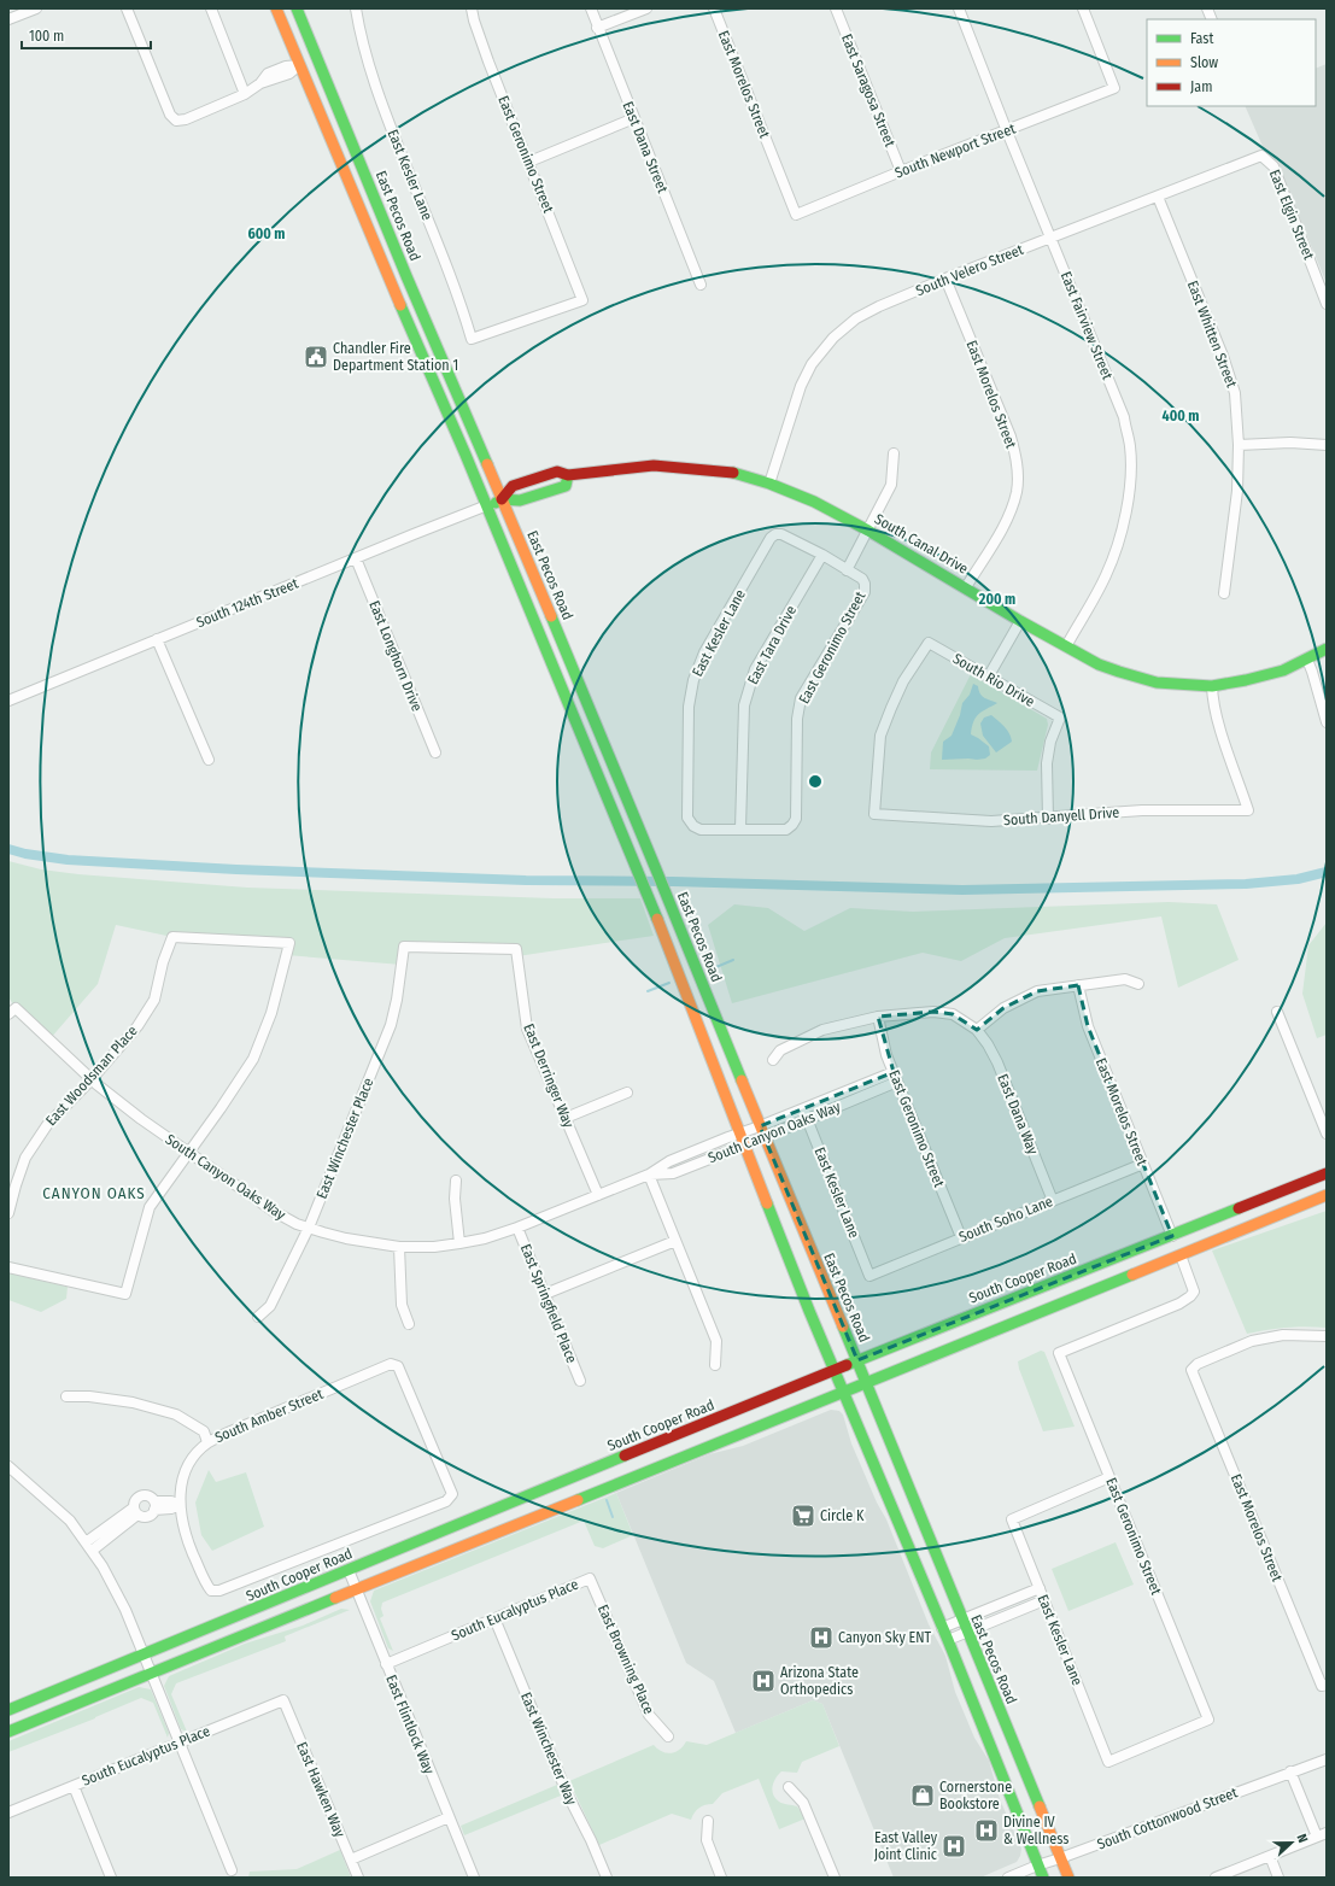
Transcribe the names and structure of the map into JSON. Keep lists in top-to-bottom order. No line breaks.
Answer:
{"streets":{"main road":["East Pecos Road","South Canal Drive","South Cooper Road"],"street":["East Morelos Street","East Saragosa Street","East Dana Street","South Newport Street","East Geronimo Street","East Kesler Lane","East Elgin Street","South Velero Street","East Fairview Street","East Whitten Street","South 124th Street","East Tara Drive","East Longhorn Drive","South Rio Drive","South Danyell Drive","East Woodsman Place","East Derringer Way","East Dana Way","South Canyon Oaks Way","East Winchester Place","South Soho Lane","East Springfield Place","South Amber Street","South Eucalyptus Place","East Browning Place","East Flintlock Way","East Winchester Way","East Hawken Way","South Cottonwood Street"]},"crossings":[["East Morelos Street","South Newport Street"],["East Morelos Street","South Velero Street"],["East Morelos Street","South Canal Drive"],["East Morelos Street","South Soho Lane"],["East Morelos Street","South Cooper Road"],["East Saragosa Street","South Newport Street"],["South Newport Street","East Fairview Street"],["East Geronimo Street","East Kesler Lane"],["East Geronimo Street","East Tara Drive"],["East Geronimo Street","South Canyon Oaks Way"],["East Geronimo Street","South Soho Lane"],["East Kesler Lane","East Tara Drive"],["East Kesler Lane","South Canyon Oaks Way"],["East Kesler Lane","South Soho Lane"],["East Elgin Street","South Velero Street"],["East Pecos Road","South Canal Drive"],["East Pecos Road","South Canyon Oaks Way"],["East Pecos Road","South Cooper Road"],["East Pecos Road","South Cottonwood Street"],["South Velero Street","East Fairview Street"],["South Velero Street","East Whitten Street"],["South Velero Street","South Canal Drive"],["East Fairview Street","South Canal Drive"],["South Canal Drive","South Danyell Drive"],["South 124th Street","East Longhorn Drive"],["South Rio Drive","South Danyell Drive"],["East Woodsman Place","South Canyon Oaks Way"],["East Derringer Way","South Canyon Oaks Way"],["East Derringer Way","East Winchester Place"],["East Dana Way","South Soho Lane"],["South Canyon Oaks Way","East Winchester Place"],["South Canyon Oaks Way","East Springfield Place"],["South Cooper Road","East Flintlock Way"],["South Eucalyptus Place","East Browning Place"],["South Eucalyptus Place","East Flintlock Way"],["South Eucalyptus Place","East Winchester Way"],["South Eucalyptus Place","East Hawken Way"]],"districts":["CANYON OAKS"],"places":{"public building":["Chandler Fire Department Station 1"],"supermarket":["Circle K"],"hospital":["Canyon Sky ENT","Arizona State Orthopedics","Divine IV & Wellness","East Valley Joint Clinic"],"shop":["Cornerstone Bookstore"]},"legend":["Fast","Slow","Jam"],"scale_bar":"100 m","north":"right","rings":["600 m","400 m","200 m"]}
